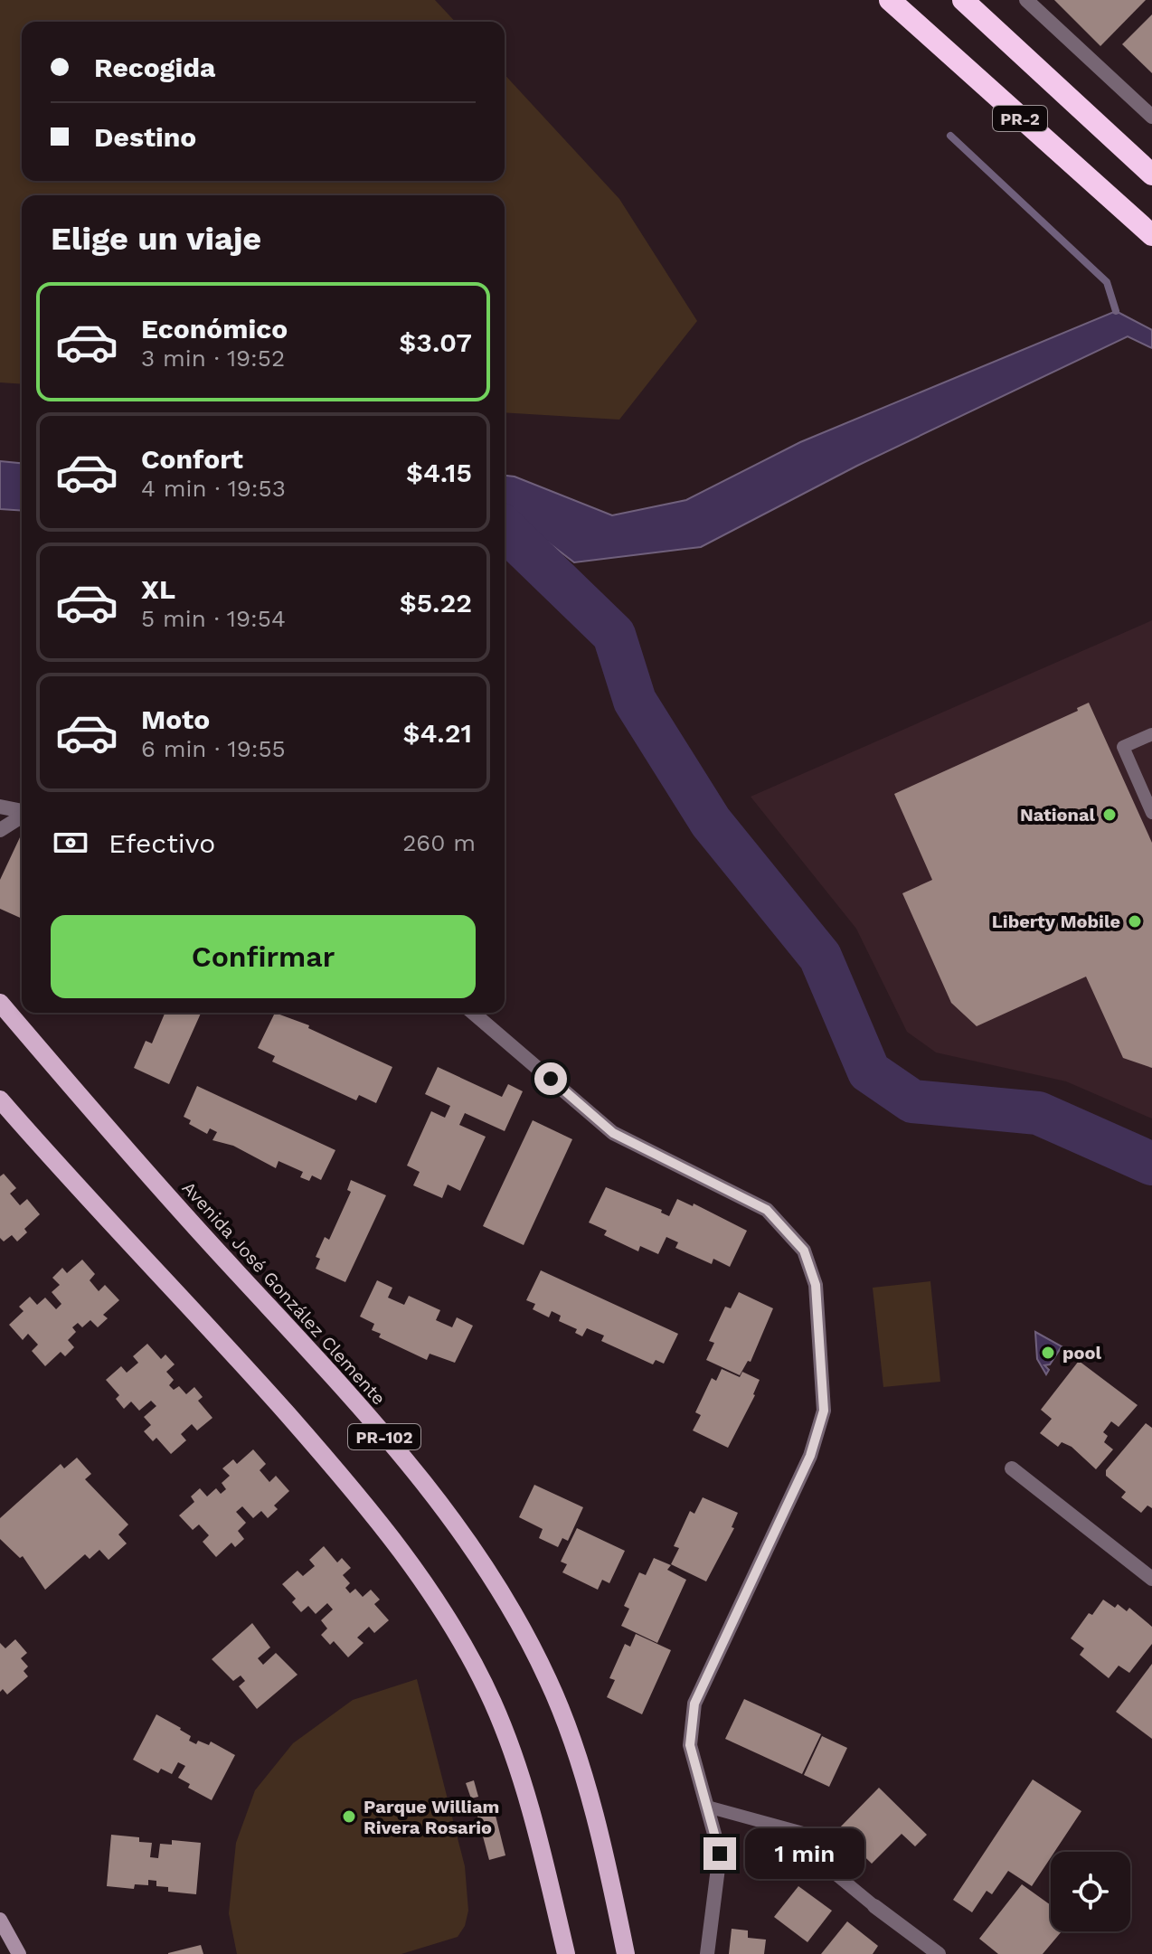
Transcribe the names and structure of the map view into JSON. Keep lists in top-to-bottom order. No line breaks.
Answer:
{"streets":{"highway":["PR-2"],"main road":["Avenida José González Clemente","PR-102"]},"places":["National","Liberty Mobile","pool","Parque William Rivera Rosario"],"page":{"banner":["Recogida","Destino"],"heading":"Elige un viaje","list":[{"name":"Económico","note":"3 min · 19:52","value":"$3.07"},{"name":"Confort","note":"4 min · 19:53","value":"$4.15"},{"name":"XL","note":"5 min · 19:54","value":"$5.22"},{"name":"Moto","note":"6 min · 19:55","value":"$4.21"}],"pay":["Efectivo","260 m"],"buttons":"Confirmar","bubble":"1 min"}}
